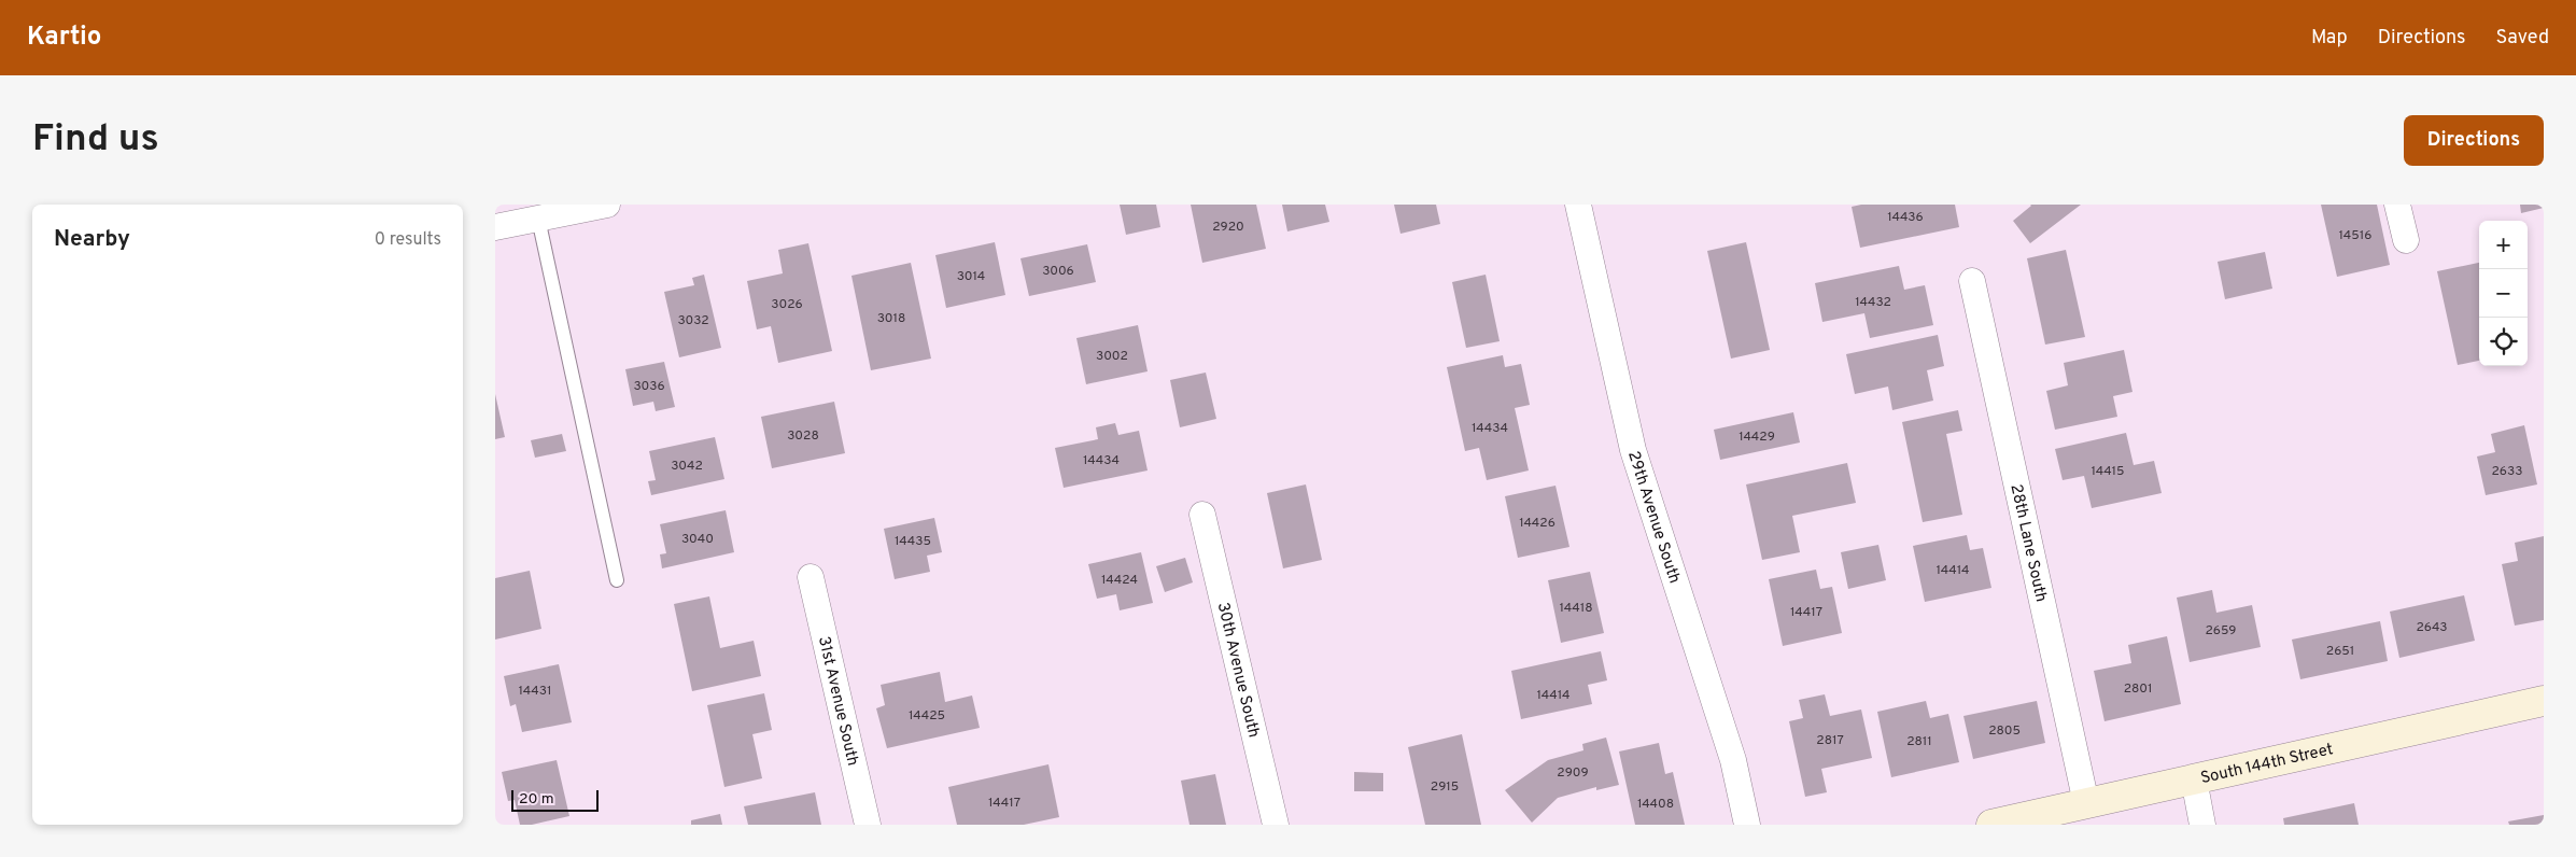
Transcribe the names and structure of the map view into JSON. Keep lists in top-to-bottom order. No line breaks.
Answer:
{"streets":{"street":["29th Avenue South","28th Lane South","30th Avenue South","31st Avenue South","South 144th Street"]},"crossings":[["28th Lane South","South 144th Street"]],"house_numbers":["14436","2920","14516","3006","3014","14432","3026","3018","3032","3002","3036","14434","3028","14429","14434","3042","14415","2633","14426","3040","14435","14414","14424","14418","14417","2643","2659","2651","2801","14431","14414","14425","2805","2817","2811","2909","2915","14417","14408"],"scale_bar":"20 m","page":{"header":"Kartio","nav":["Map","Directions","Saved"],"buttons":"Directions","title":"Find us","heading":["Nearby","0 results"],"map_buttons":["+","−"],"scale":"20 m"}}
